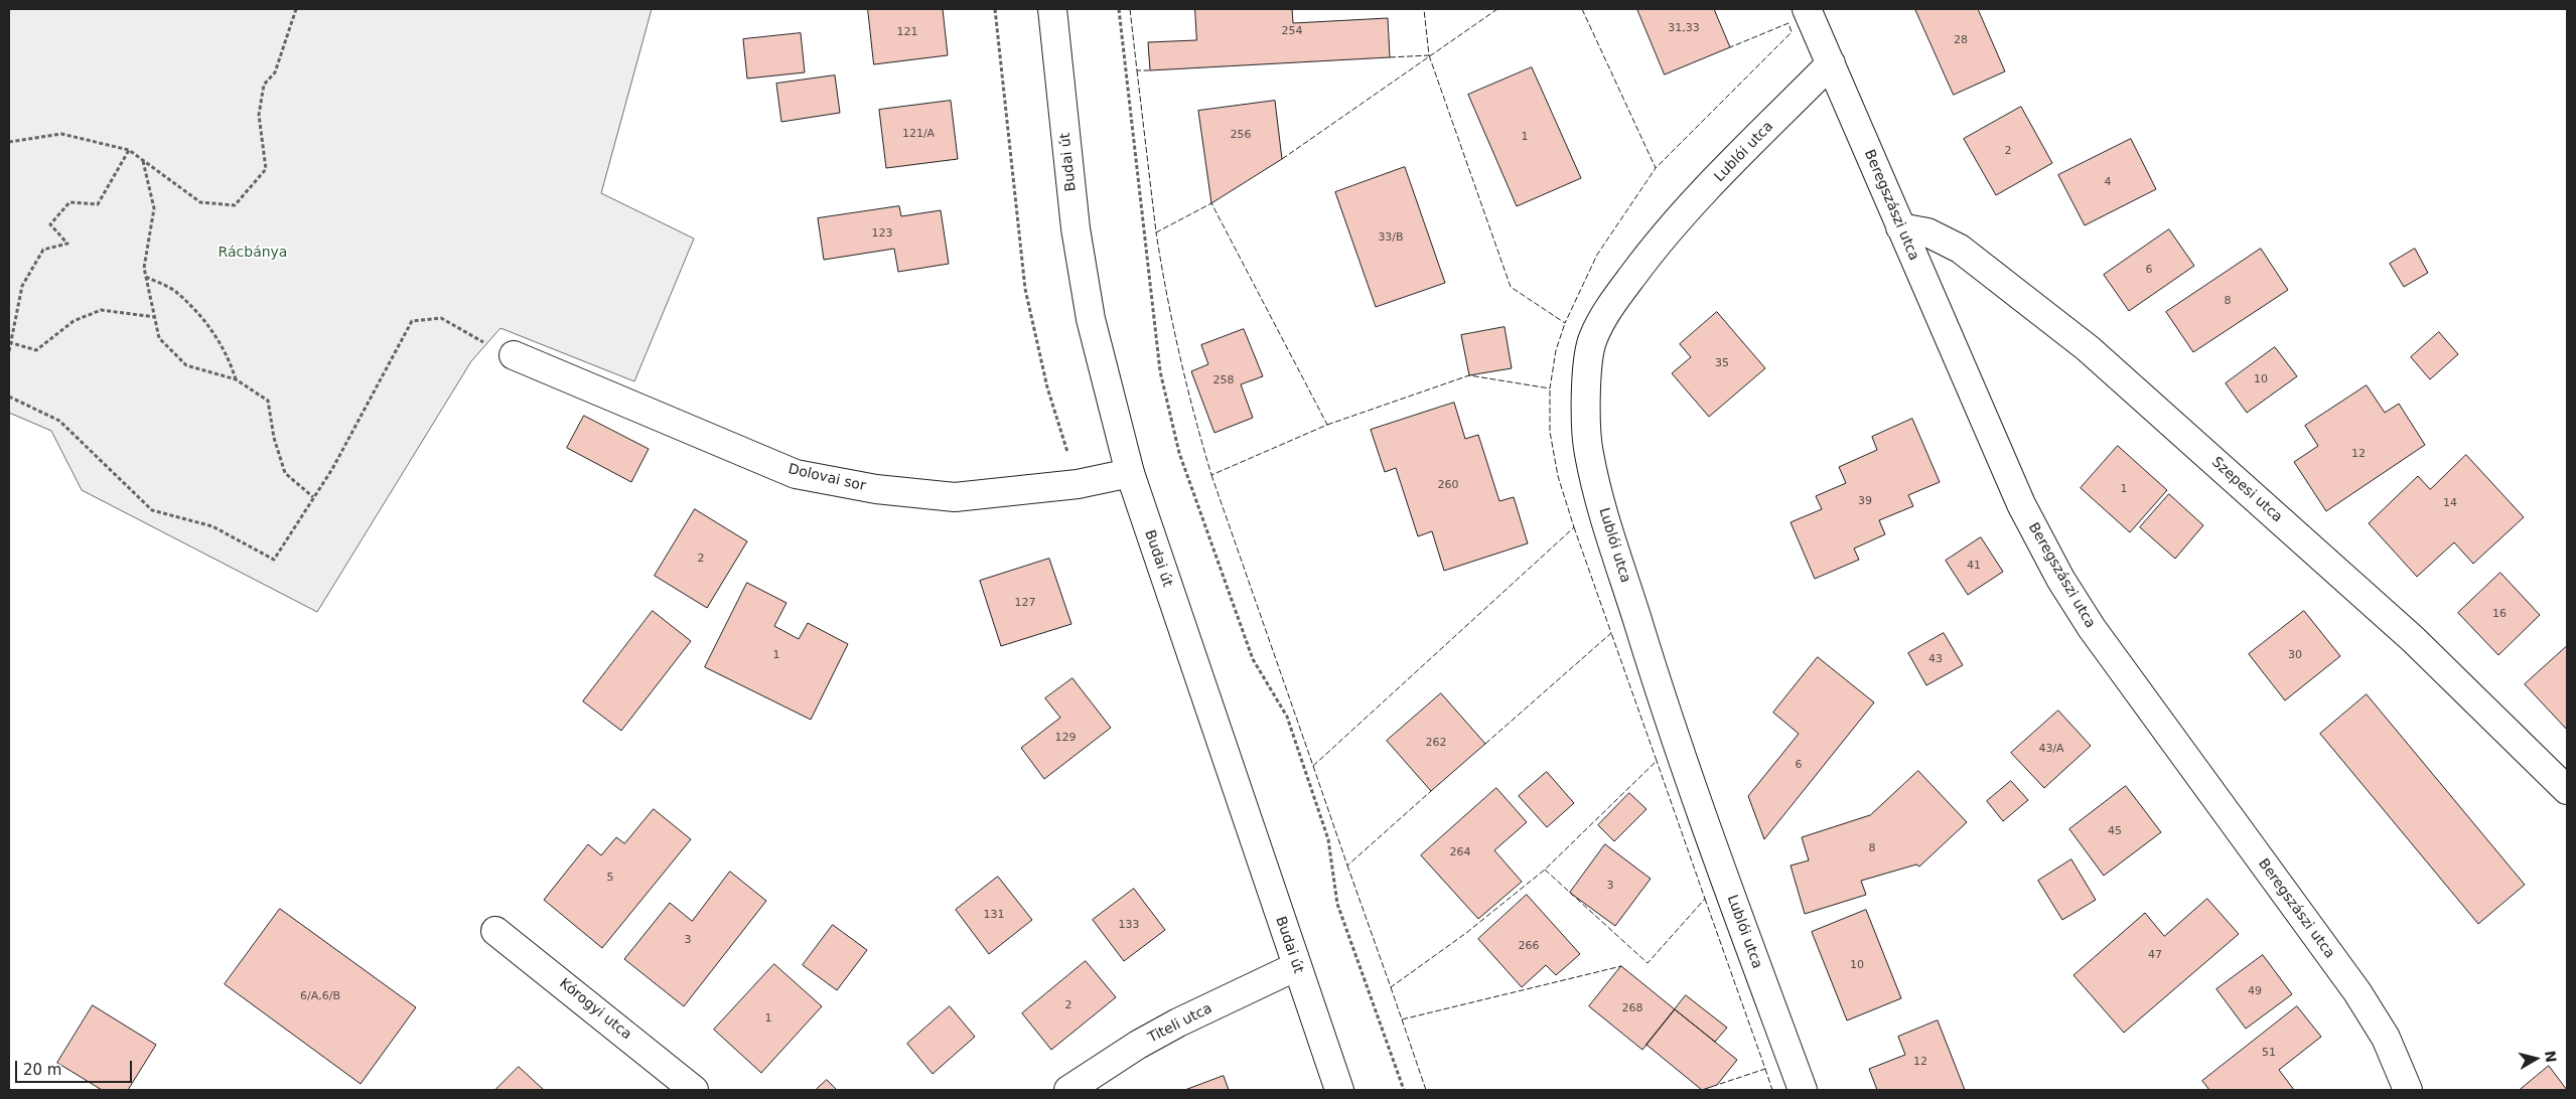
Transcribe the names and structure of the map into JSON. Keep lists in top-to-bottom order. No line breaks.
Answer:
{"streets":{"street":["Lublói utca","Budai út","Beregszászi utca","Dolovai sor","Szepesi utca","Kórogyi utca","Titeli utca"]},"crossings":[["Lublói utca","Beregszászi utca"],["Budai út","Dolovai sor"],["Budai út","Titeli utca"],["Beregszászi utca","Szepesi utca"]],"parks":["Rácbánya"],"house_numbers":["31,33","254","121","28","121/A","256","1","2","4","123","33/B","6","8","35","10","258","12","260","1","39","14","2","41","127","16","1","30","43","129","262","43/A","6","45","8","264","5","3","131","133","3","266","47","10","49","6/A,6/B","2","268","1","51","12"],"scale_bar":"20 m","north":"right"}
